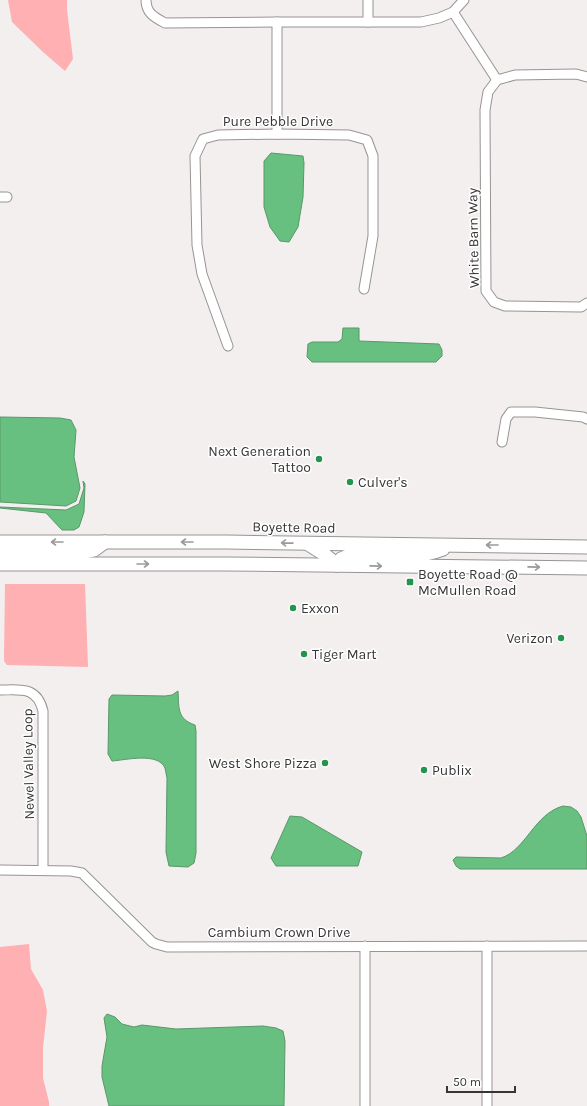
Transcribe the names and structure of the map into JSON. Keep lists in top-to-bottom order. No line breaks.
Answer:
{"streets":{"main road":["Boyette Road"],"street":["Pure Pebble Drive","White Barn Way","Newel Valley Loop","Cambium Crown Drive"]},"crossings":[["Newel Valley Loop","Cambium Crown Drive"]],"places":{"other":["Next Generation Tattoo","Culver's","Exxon","Verizon","Tiger Mart","West Shore Pizza","Publix"],"transit":["Boyette Road @ McMullen Road"]},"scale_bar":"50 m"}
